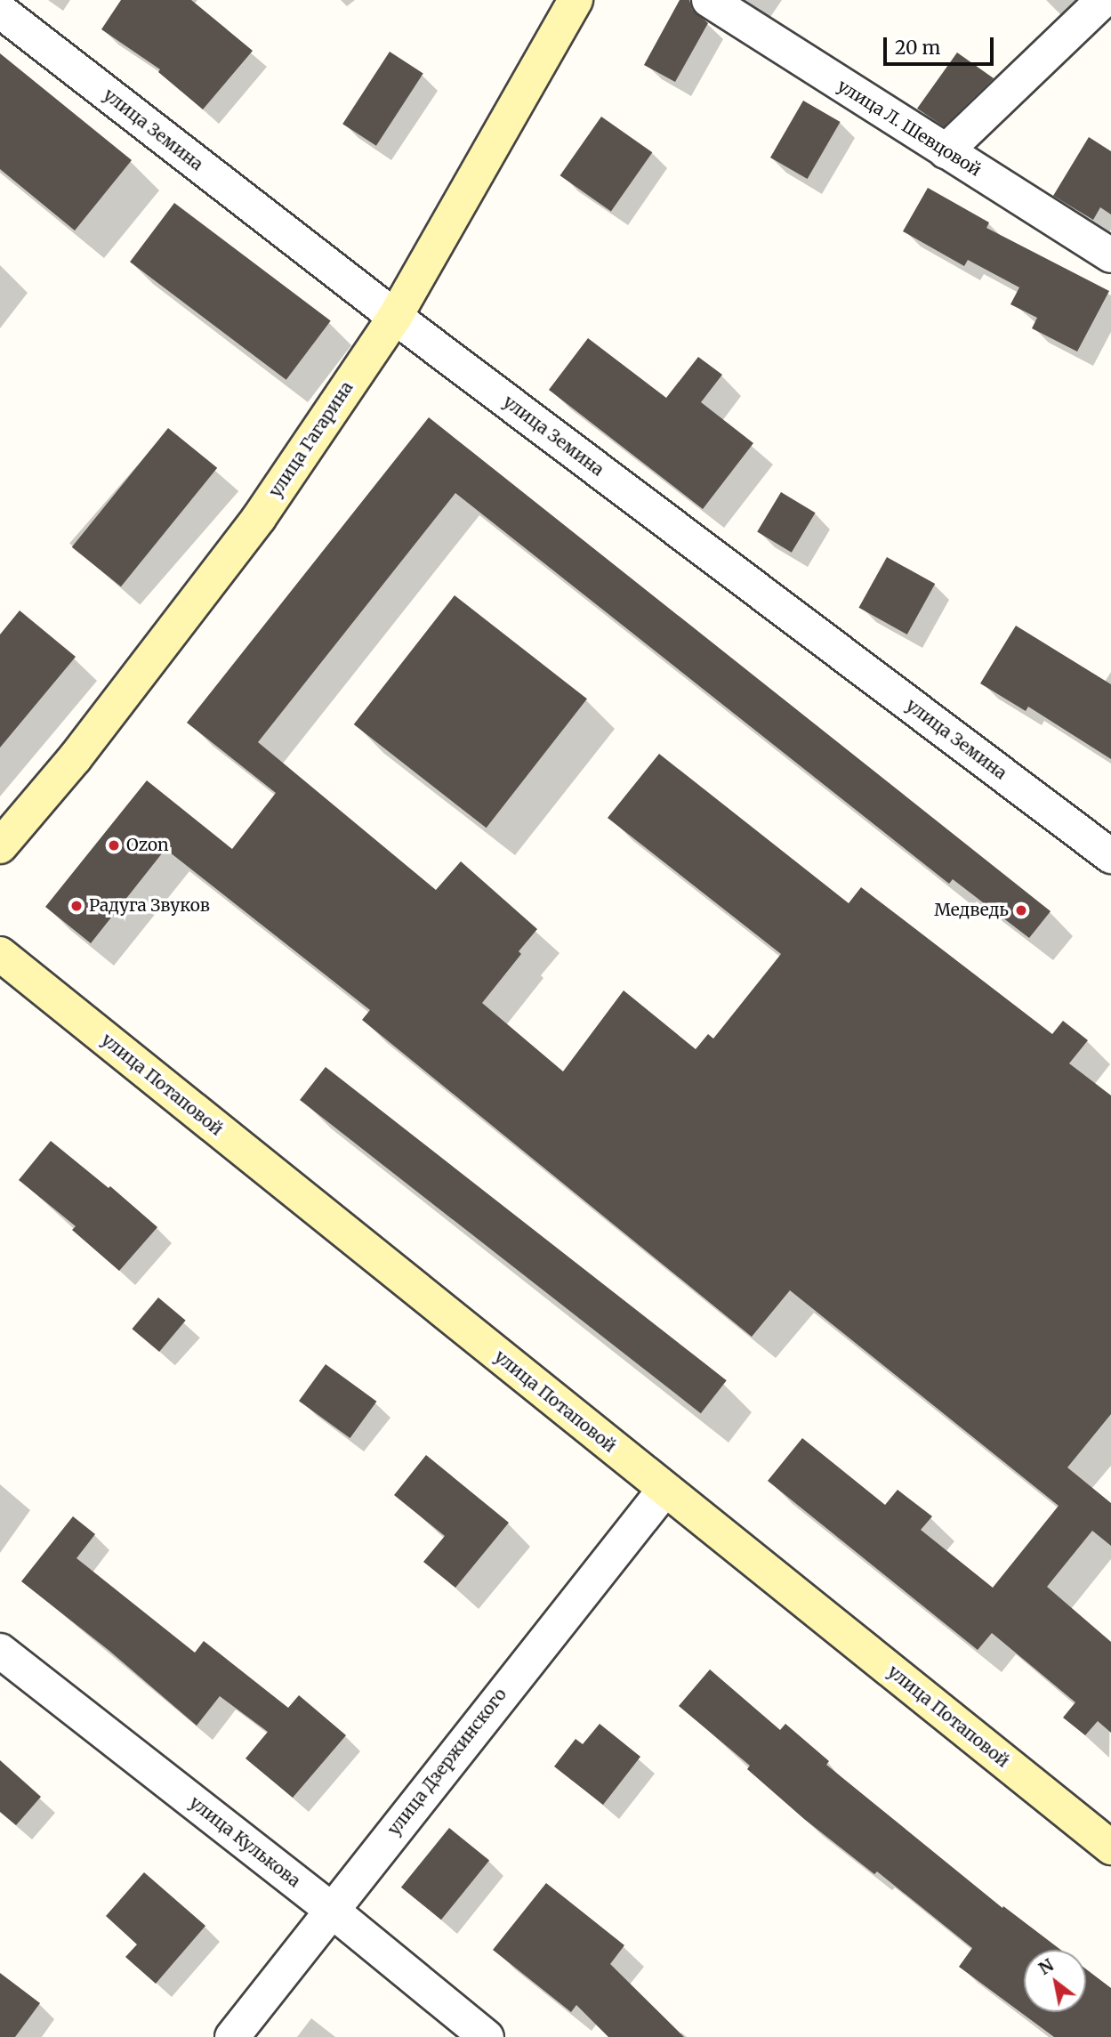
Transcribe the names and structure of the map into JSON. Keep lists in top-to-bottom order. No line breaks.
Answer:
{"streets":{"main road":["улица Гагарина","улица Потаповой"],"street":["улица Л. Шевцовой","улица Земина","улица Дзержинского","улица Кулькова"]},"crossings":[["улица Земина","улица Гагарина"],["улица Потаповой","улица Дзержинского"],["улица Дзержинского","улица Кулькова"]],"places":["Ozon","Радуга Звуков","Медведь"],"scale_bar":"20 m","north":"top left"}
